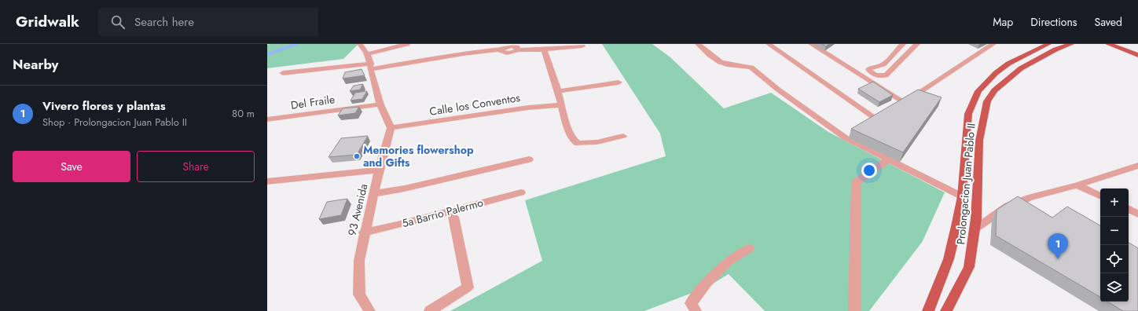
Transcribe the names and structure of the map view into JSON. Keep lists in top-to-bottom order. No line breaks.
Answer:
{"streets":{"main road":["Prolongacion Juan Pablo II"],"street":["Del Fraile","Calle los Conventos","93 Avenida","5a Barrio Palermo"]},"crossings":[["Calle los Conventos","93 Avenida"],["93 Avenida","5a Barrio Palermo"]],"places":["Memories flowershop and Gifts"],"page":{"header":"Gridwalk","search":"Search here","nav":["Map","Directions","Saved"],"heading":"Nearby","list":[{"mark":"1","name":"Vivero flores y plantas","note":"Shop · Prolongacion Juan Pablo II","value":"80 m"}],"buttons":["Save","Share"],"map_buttons":["+","−"],"pins":"1"}}
